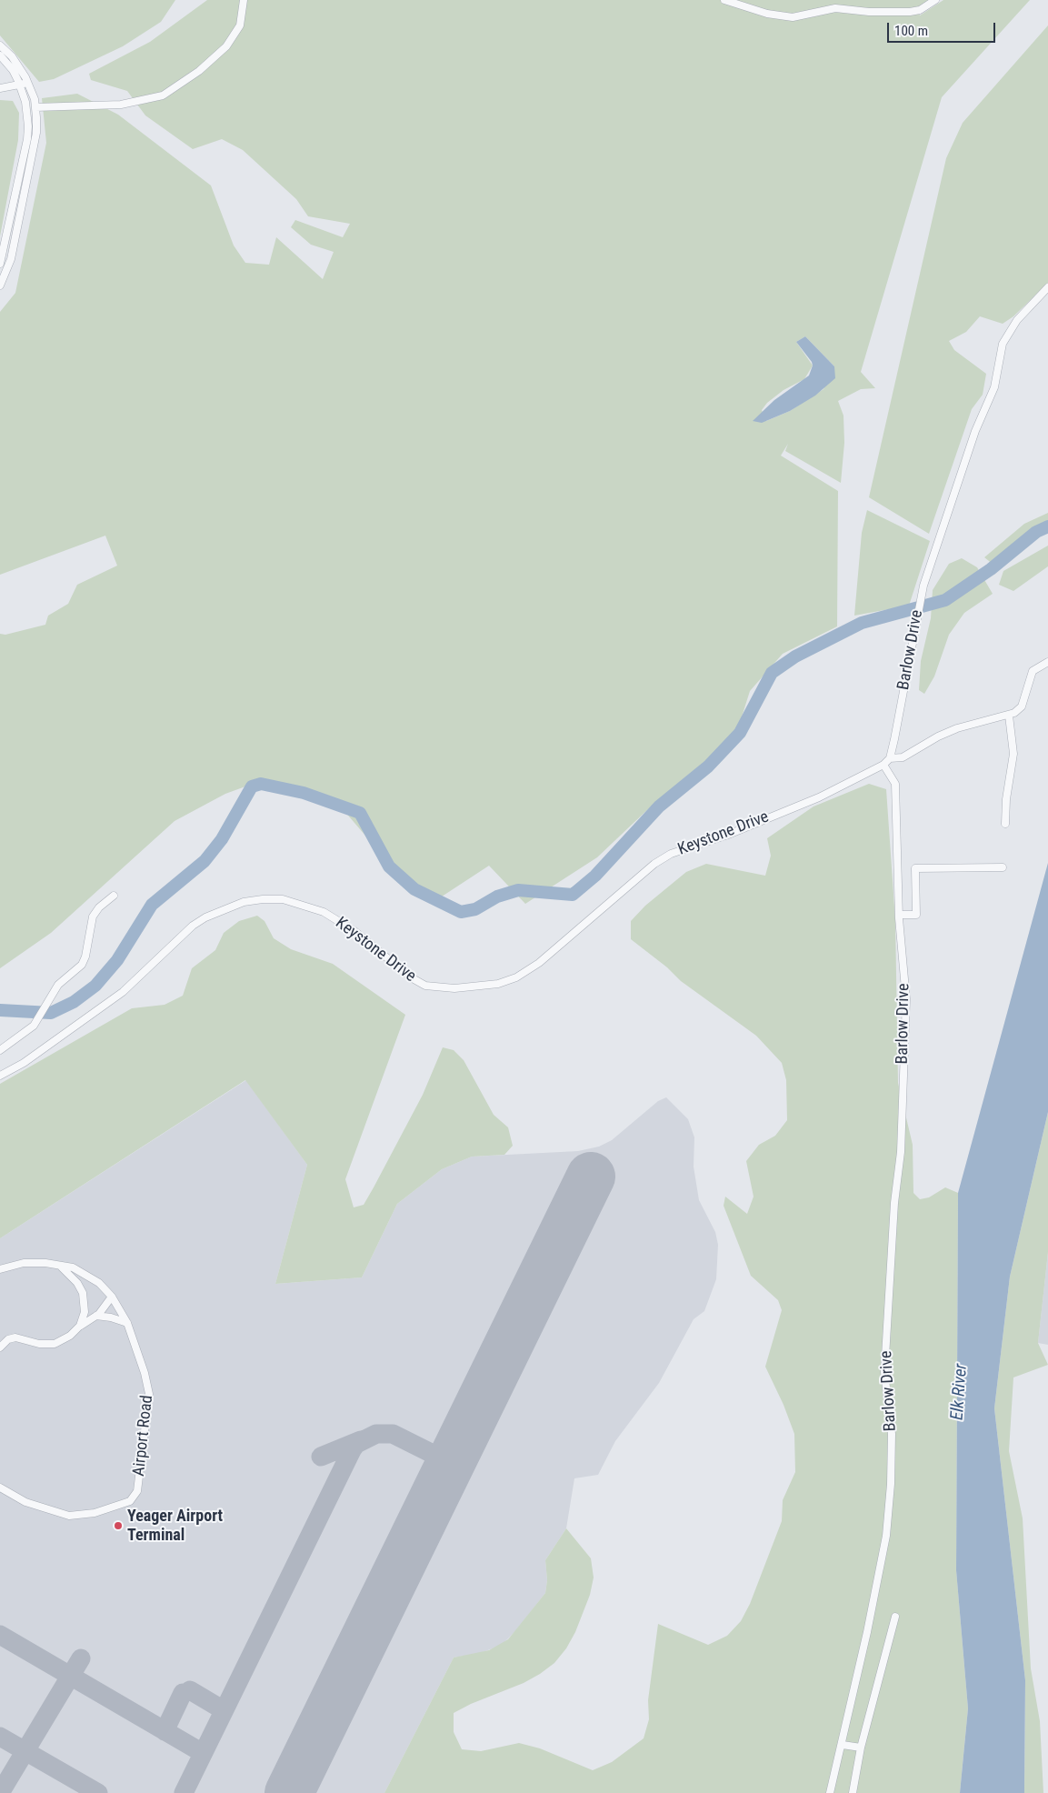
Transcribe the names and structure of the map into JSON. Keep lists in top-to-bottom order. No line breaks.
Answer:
{"streets":{"street":["Barlow Drive","Keystone Drive","Airport Road"]},"crossings":[["Barlow Drive","Keystone Drive"]],"water":["Elk River"],"places":["Yeager Airport Terminal"],"scale_bar":"100 m"}
